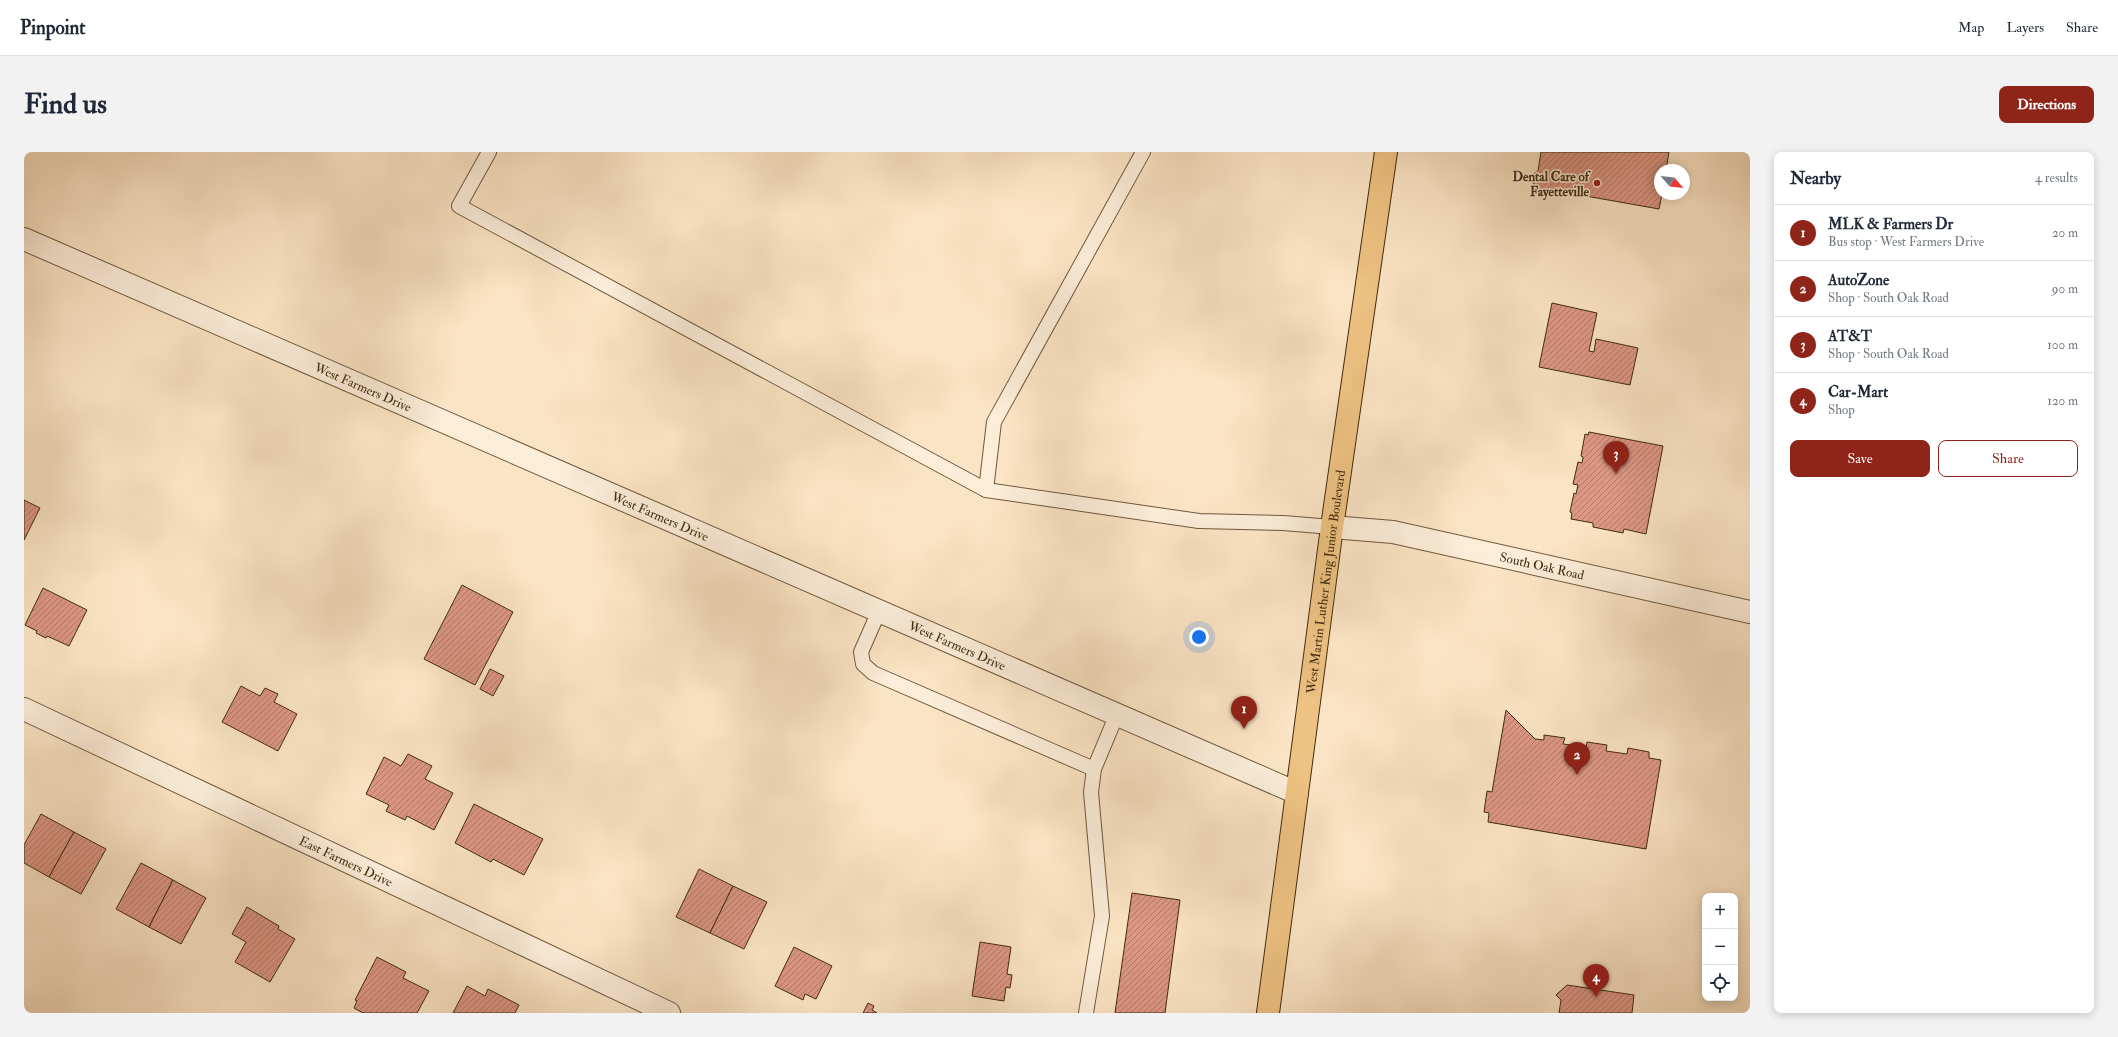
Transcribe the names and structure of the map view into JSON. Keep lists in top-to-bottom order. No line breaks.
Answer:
{"streets":{"highway":["West Martin Luther King Junior Boulevard"],"street":["West Farmers Drive","South Oak Road","East Farmers Drive"]},"crossings":[["West Farmers Drive","West Martin Luther King Junior Boulevard"],["South Oak Road","West Martin Luther King Junior Boulevard"]],"places":["Dental Care of Fayetteville"],"north":"bottom right","page":{"header":"Pinpoint","nav":["Map","Layers","Share"],"buttons":["Directions",["Save","Share"]],"title":"Find us","heading":["Nearby","4 results"],"list":[{"mark":"1","name":"MLK & Farmers Dr","note":"Bus stop · West Farmers Drive","value":"20 m"},{"mark":"2","name":"AutoZone","note":"Shop · South Oak Road","value":"90 m"},{"mark":"3","name":"AT&T","note":"Shop · South Oak Road","value":"100 m"},{"mark":"4","name":"Car-Mart","note":"Shop","value":"120 m"}],"pins":["3","1","2","4"],"map_buttons":["+","−"]}}
